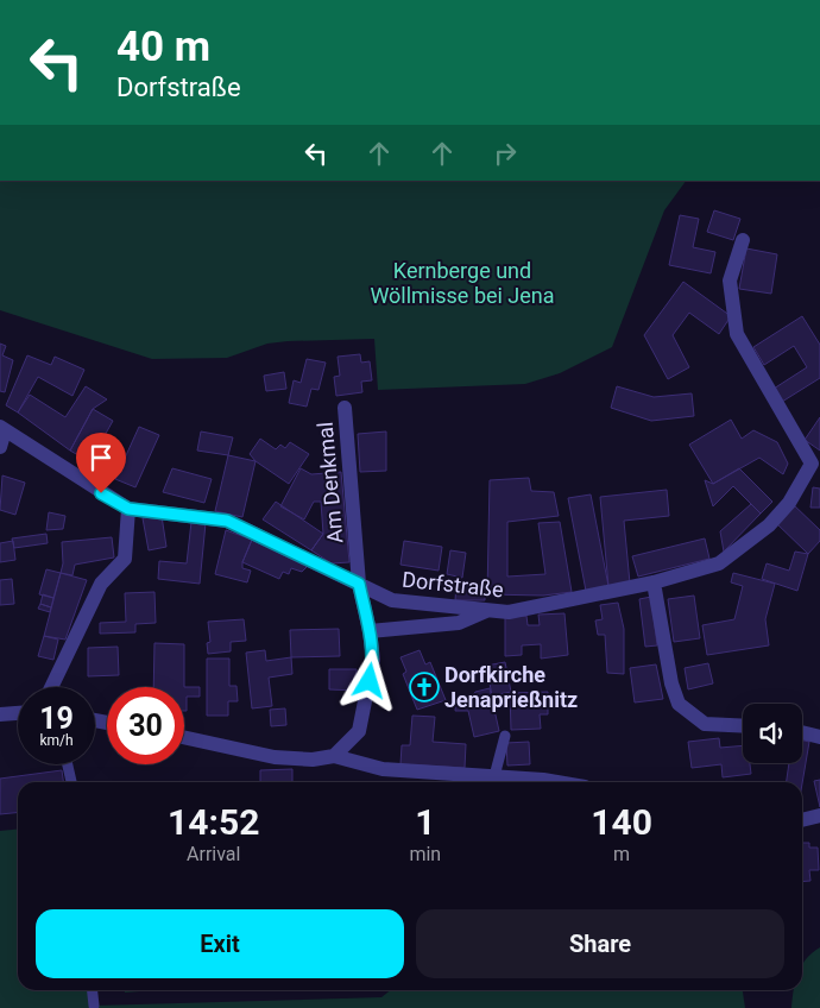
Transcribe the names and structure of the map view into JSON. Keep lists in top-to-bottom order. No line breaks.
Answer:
{"streets":{"street":["Am Denkmal","Dorfstraße"]},"crossings":[["Am Denkmal","Dorfstraße"]],"parks":["Kernberge und Wöllmisse bei Jena"],"places":{"church":["Dorfkirche Jenaprießnitz"]},"page":{"turn":["40 m","Dorfstraße"],"speed":"19 km/h","limit":"30","eta":["14:52","Arrival","1","min","140","m"],"buttons":["Exit","Share"]}}
